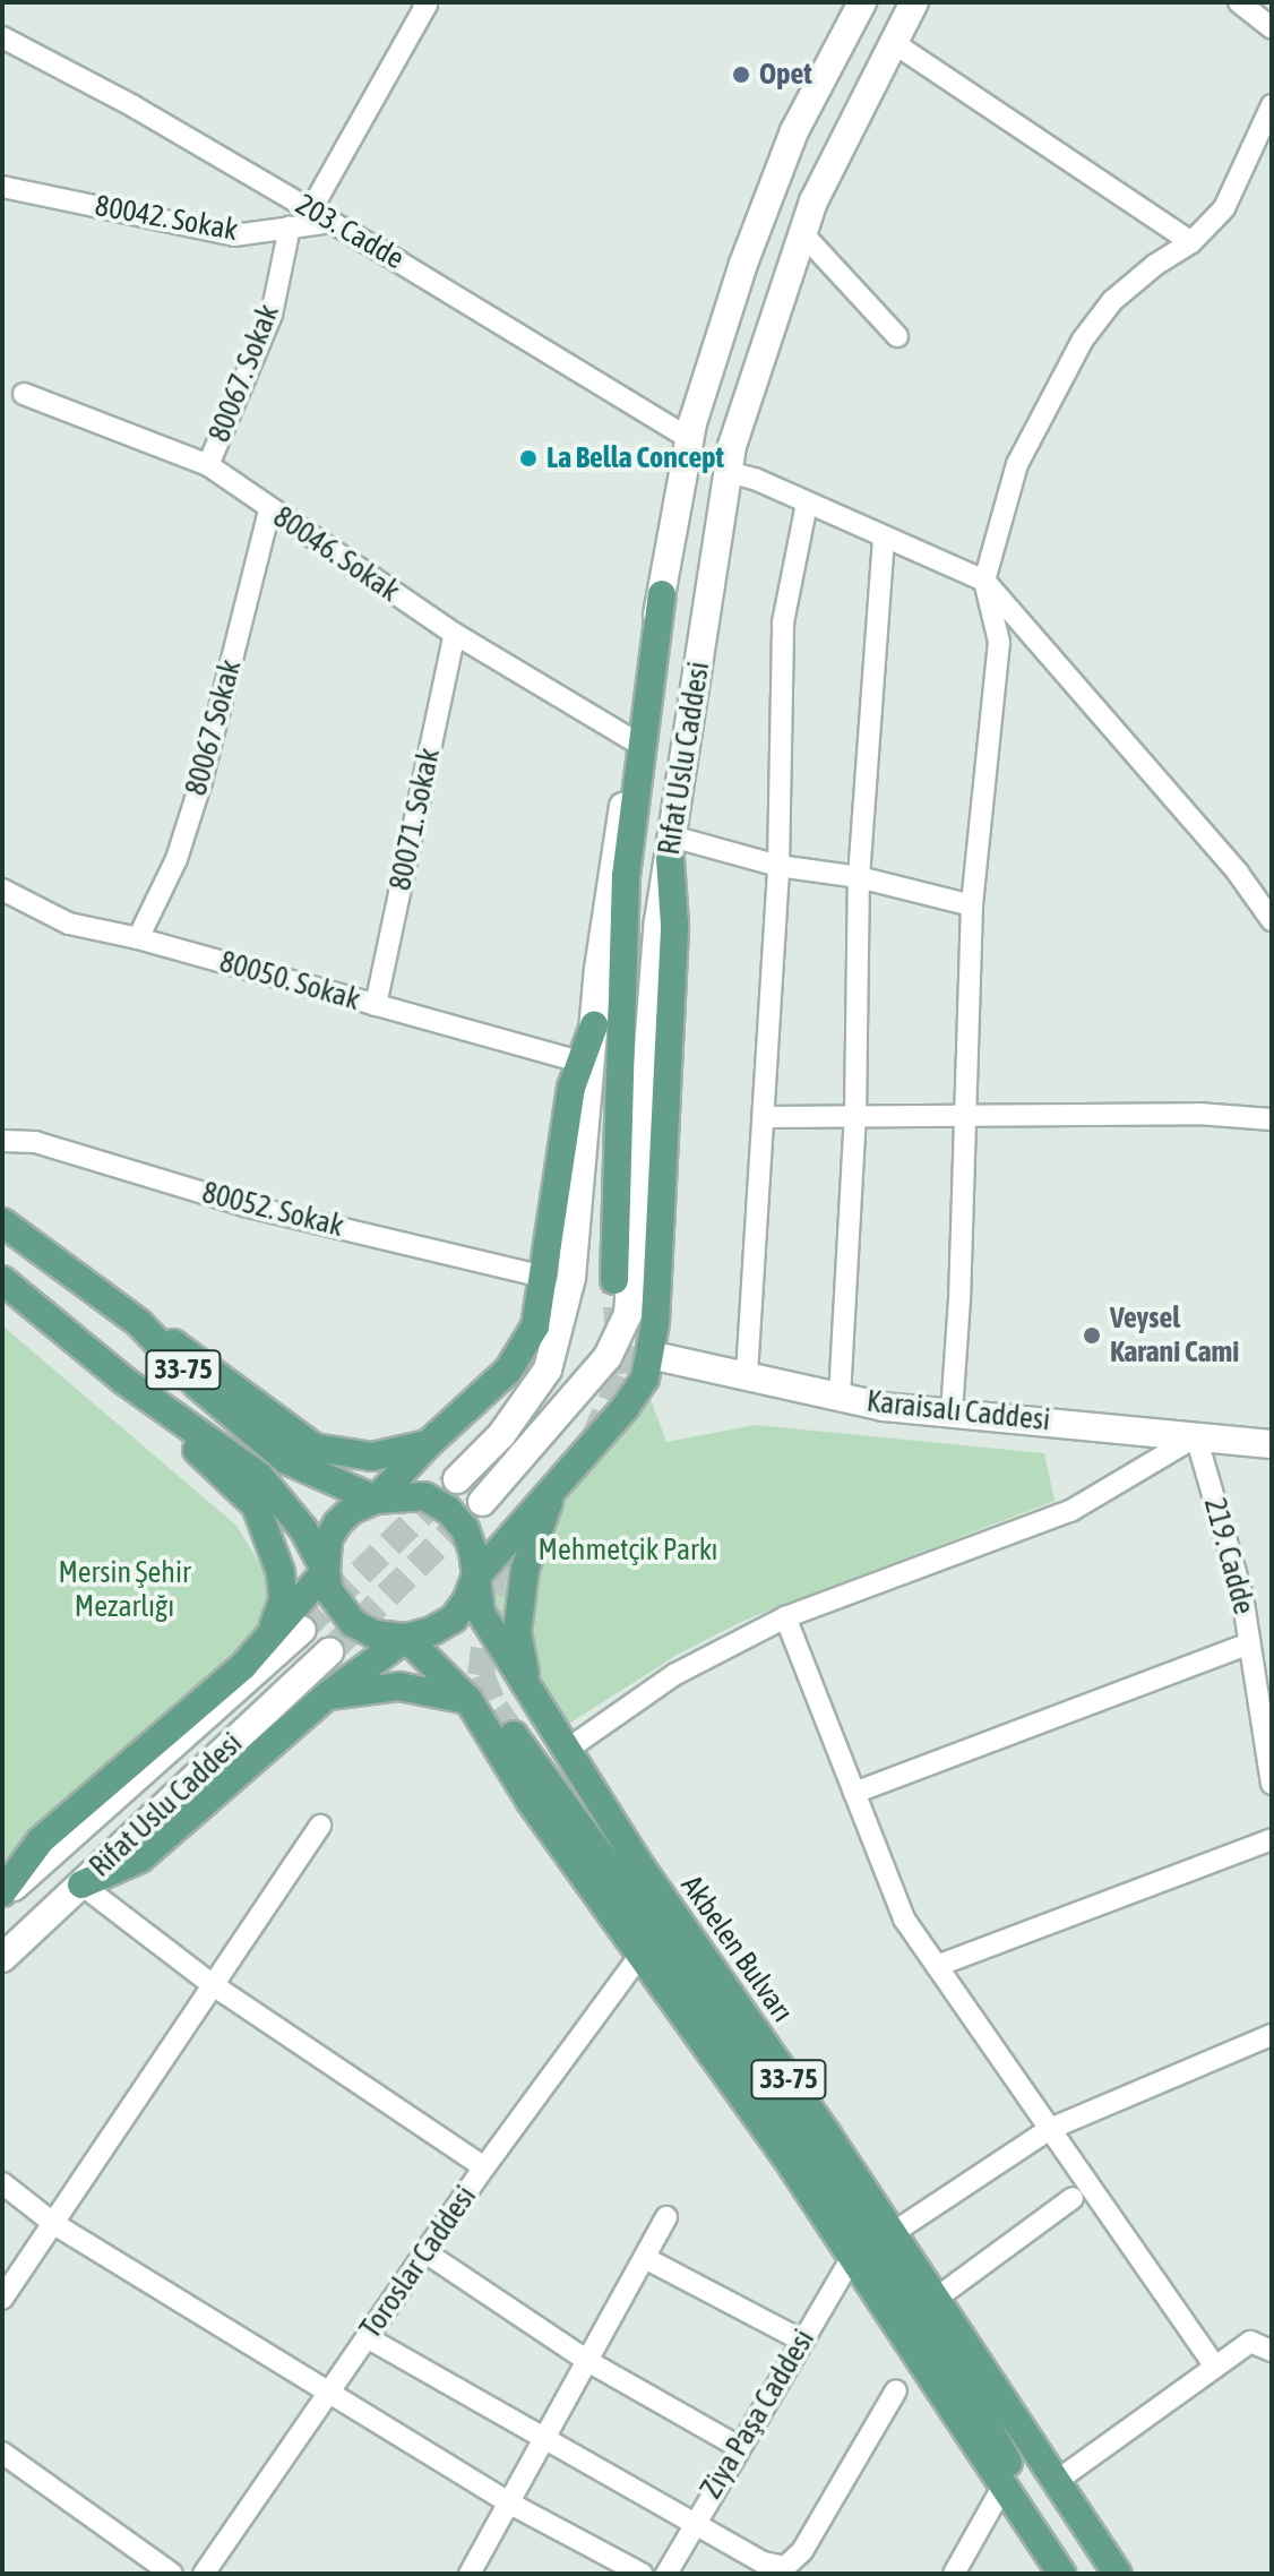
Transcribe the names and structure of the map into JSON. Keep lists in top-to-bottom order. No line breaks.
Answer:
{"streets":{"main road":["Rıfat Uslu Caddesi","33-75","Karaisalı Caddesi","Rifat Uslu Caddesi","Akbelen Bulvarı"],"street":["80042. Sokak","203. Cadde","80067. Sokak","80046. Sokak","80067 Sokak","80071. Sokak","80050. Sokak","80052. Sokak","219. Cadde","Toroslar Caddesi","Ziya Paşa Caddesi"]},"crossings":[["80042. Sokak","203. Cadde"],["80042. Sokak","80067. Sokak"],["203. Cadde","Rıfat Uslu Caddesi"],["80067. Sokak","80046. Sokak"],["80046. Sokak","80067 Sokak"],["80046. Sokak","Rıfat Uslu Caddesi"],["80046. Sokak","80071. Sokak"],["80067 Sokak","80050. Sokak"],["80071. Sokak","80050. Sokak"],["33-75","Akbelen Bulvarı"],["33-75","Toroslar Caddesi"],["33-75","Ziya Paşa Caddesi"],["Karaisalı Caddesi","219. Cadde"]],"parks":["Mehmetçik Parkı","Mersin Şehir Mezarlığı"],"places":["Opet","La Bella Concept","Veysel Karani Cami"]}
